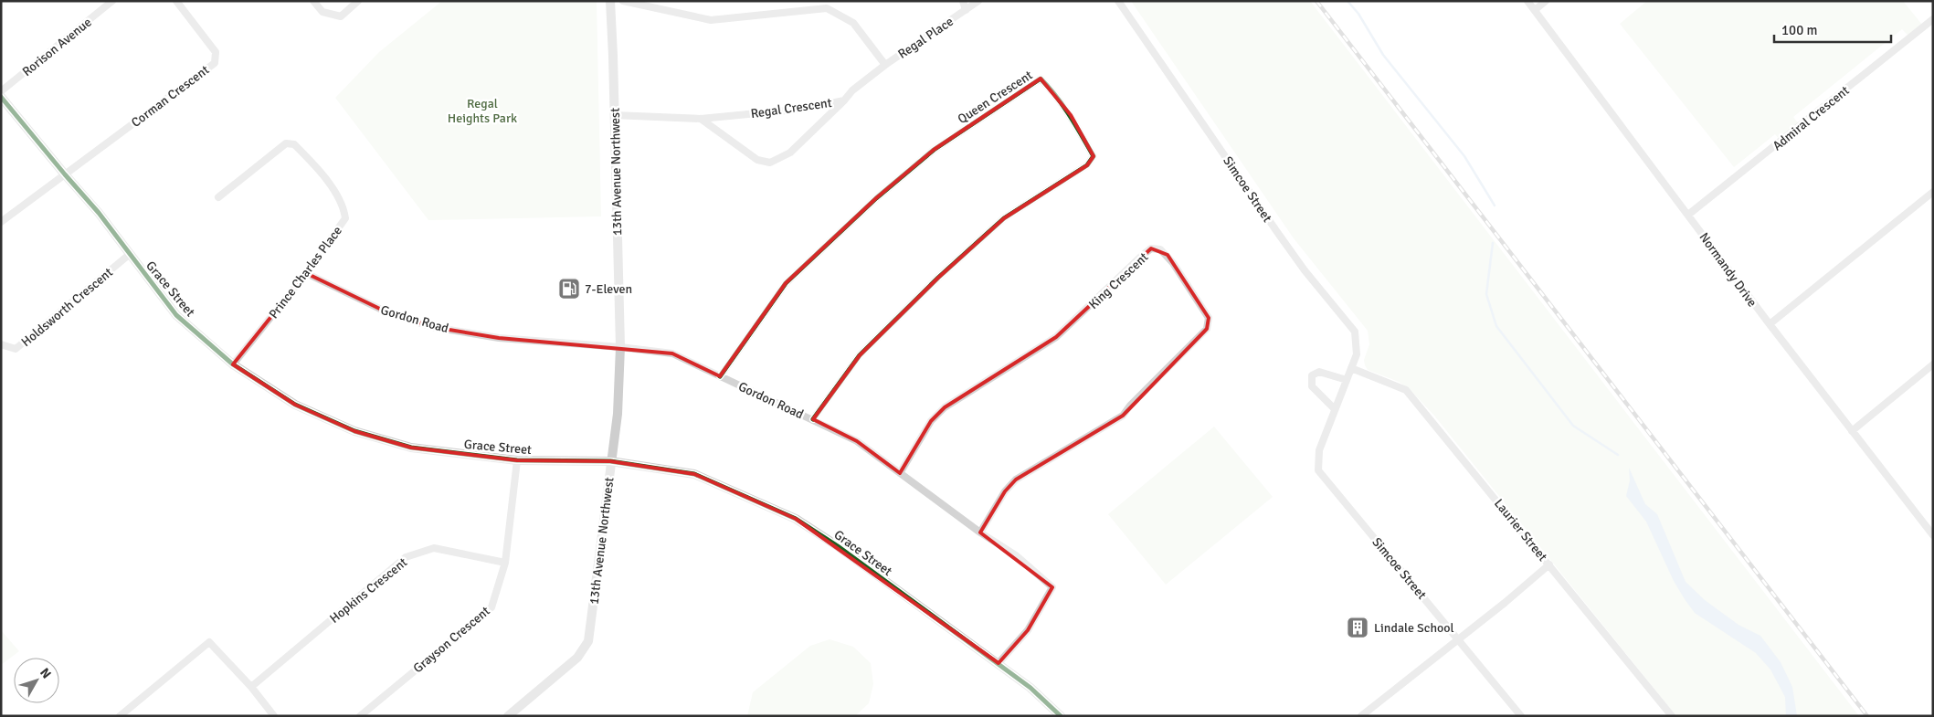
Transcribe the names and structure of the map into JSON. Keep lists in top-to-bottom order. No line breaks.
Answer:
{"streets":{"street":["Regal Place","Rorison Avenue","Corman Crescent","Queen Crescent","Regal Crescent","Admiral Crescent","13th Avenue Northwest","Simcoe Street","Normandy Drive","Prince Charles Place","King Crescent","Grace Street","Holdsworth Crescent","Gordon Road","Laurier Street","Hopkins Crescent","Grayson Crescent"]},"crossings":[["Regal Place","Regal Crescent"],["Corman Crescent","Grace Street"],["Queen Crescent","Gordon Road"],["Regal Crescent","13th Avenue Northwest"],["Admiral Crescent","Normandy Drive"],["13th Avenue Northwest","Grace Street"],["13th Avenue Northwest","Gordon Road"],["Simcoe Street","Laurier Street"],["Prince Charles Place","Grace Street"],["Prince Charles Place","Gordon Road"],["King Crescent","Gordon Road"],["Grace Street","Holdsworth Crescent"],["Grace Street","Gordon Road"],["Grace Street","Grayson Crescent"],["Hopkins Crescent","Grayson Crescent"]],"parks":["Regal Heights Park"],"places":{"fuel station":["7-Eleven"],"building":["Lindale School"]},"scale_bar":"100 m","north":"top right"}
